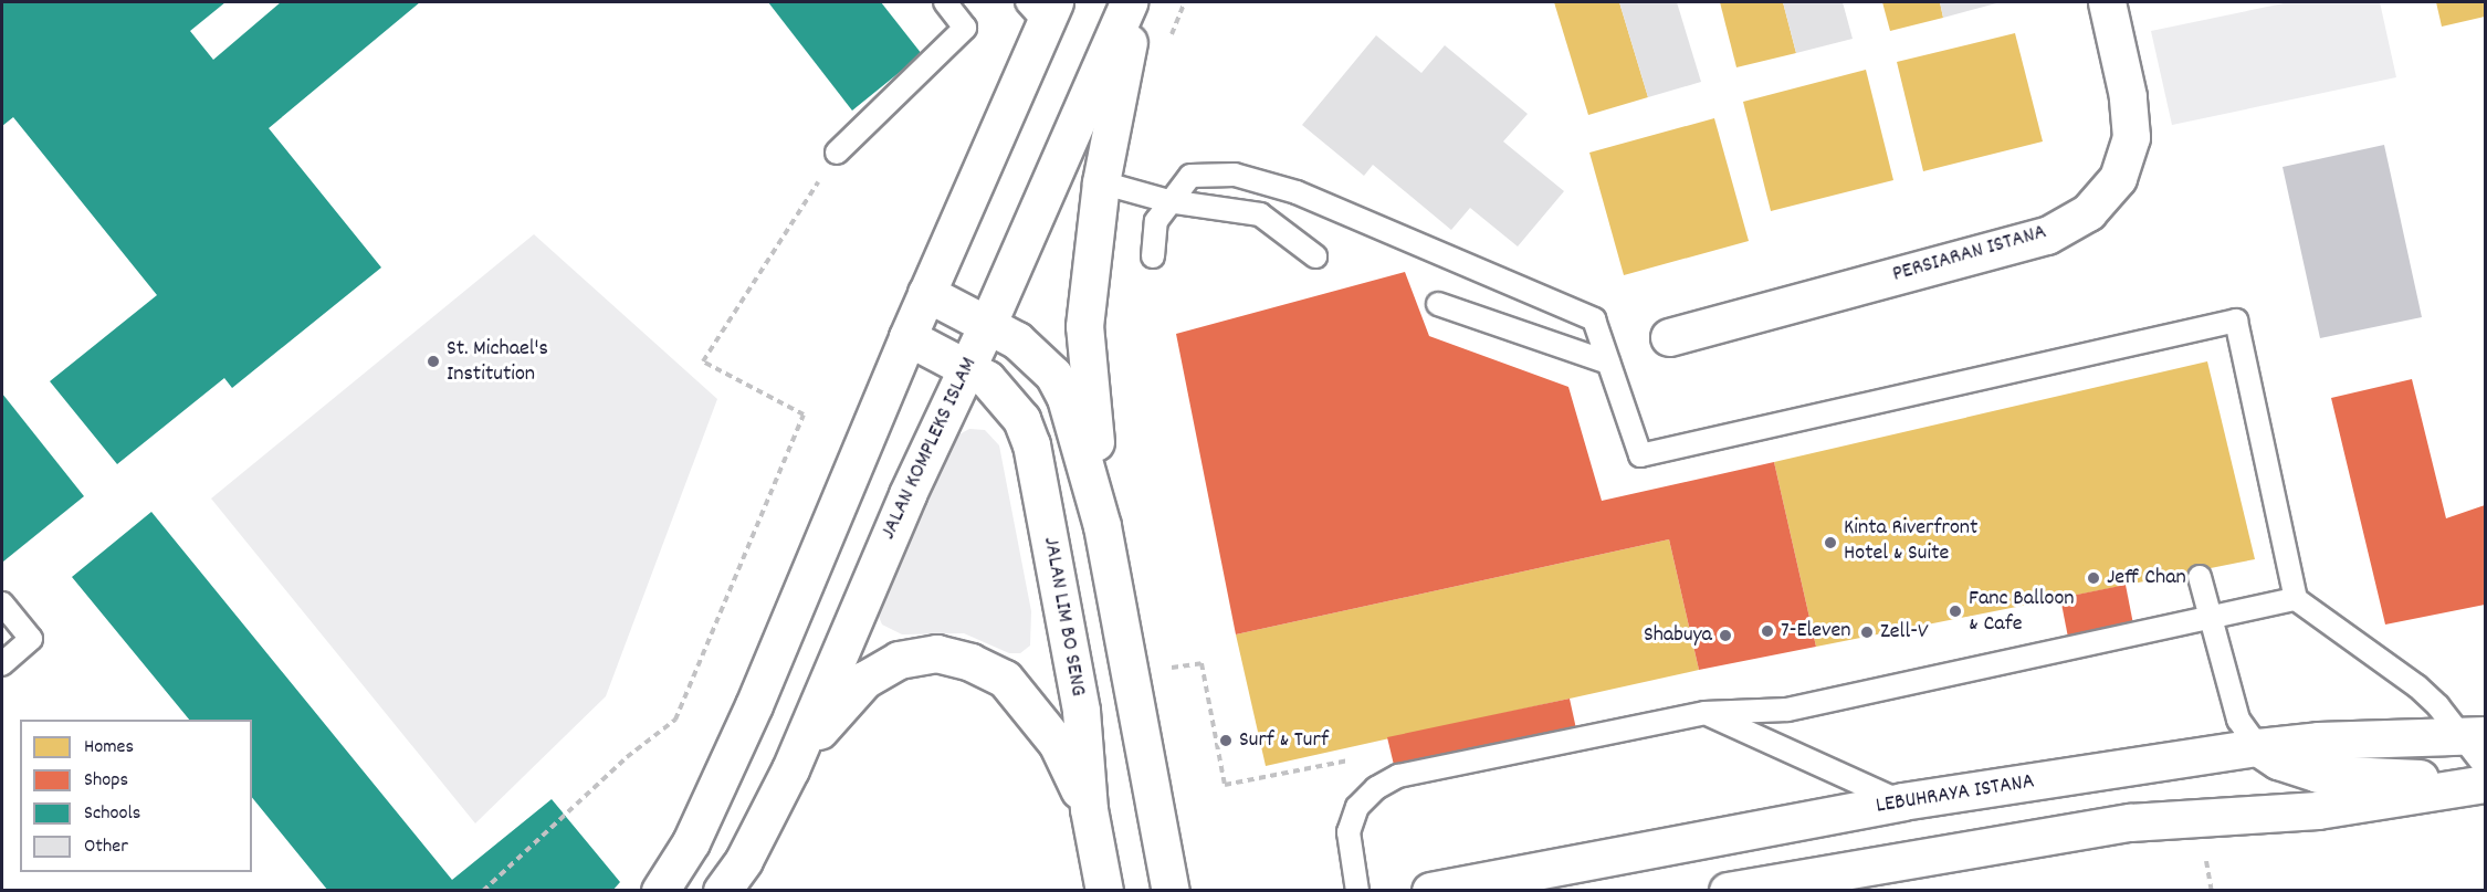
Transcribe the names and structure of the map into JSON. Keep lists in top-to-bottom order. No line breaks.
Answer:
{"streets":{"main road":["PERSIARAN ISTANA","JALAN KOMPLEKS ISLAM","JALAN LIM BO SENG","LEBUHRAYA ISTANA"]},"crossings":[["JALAN KOMPLEKS ISLAM","JALAN LIM BO SENG"]],"places":["St. Michael's Institution","Kinta Riverfront Hotel & Suite","Jeff Chan","Fanc Balloon & Cafe","7-Eleven","Zell-V","Shabuya","Surf & Turf"],"legend":["Homes","Shops","Schools","Other"]}
